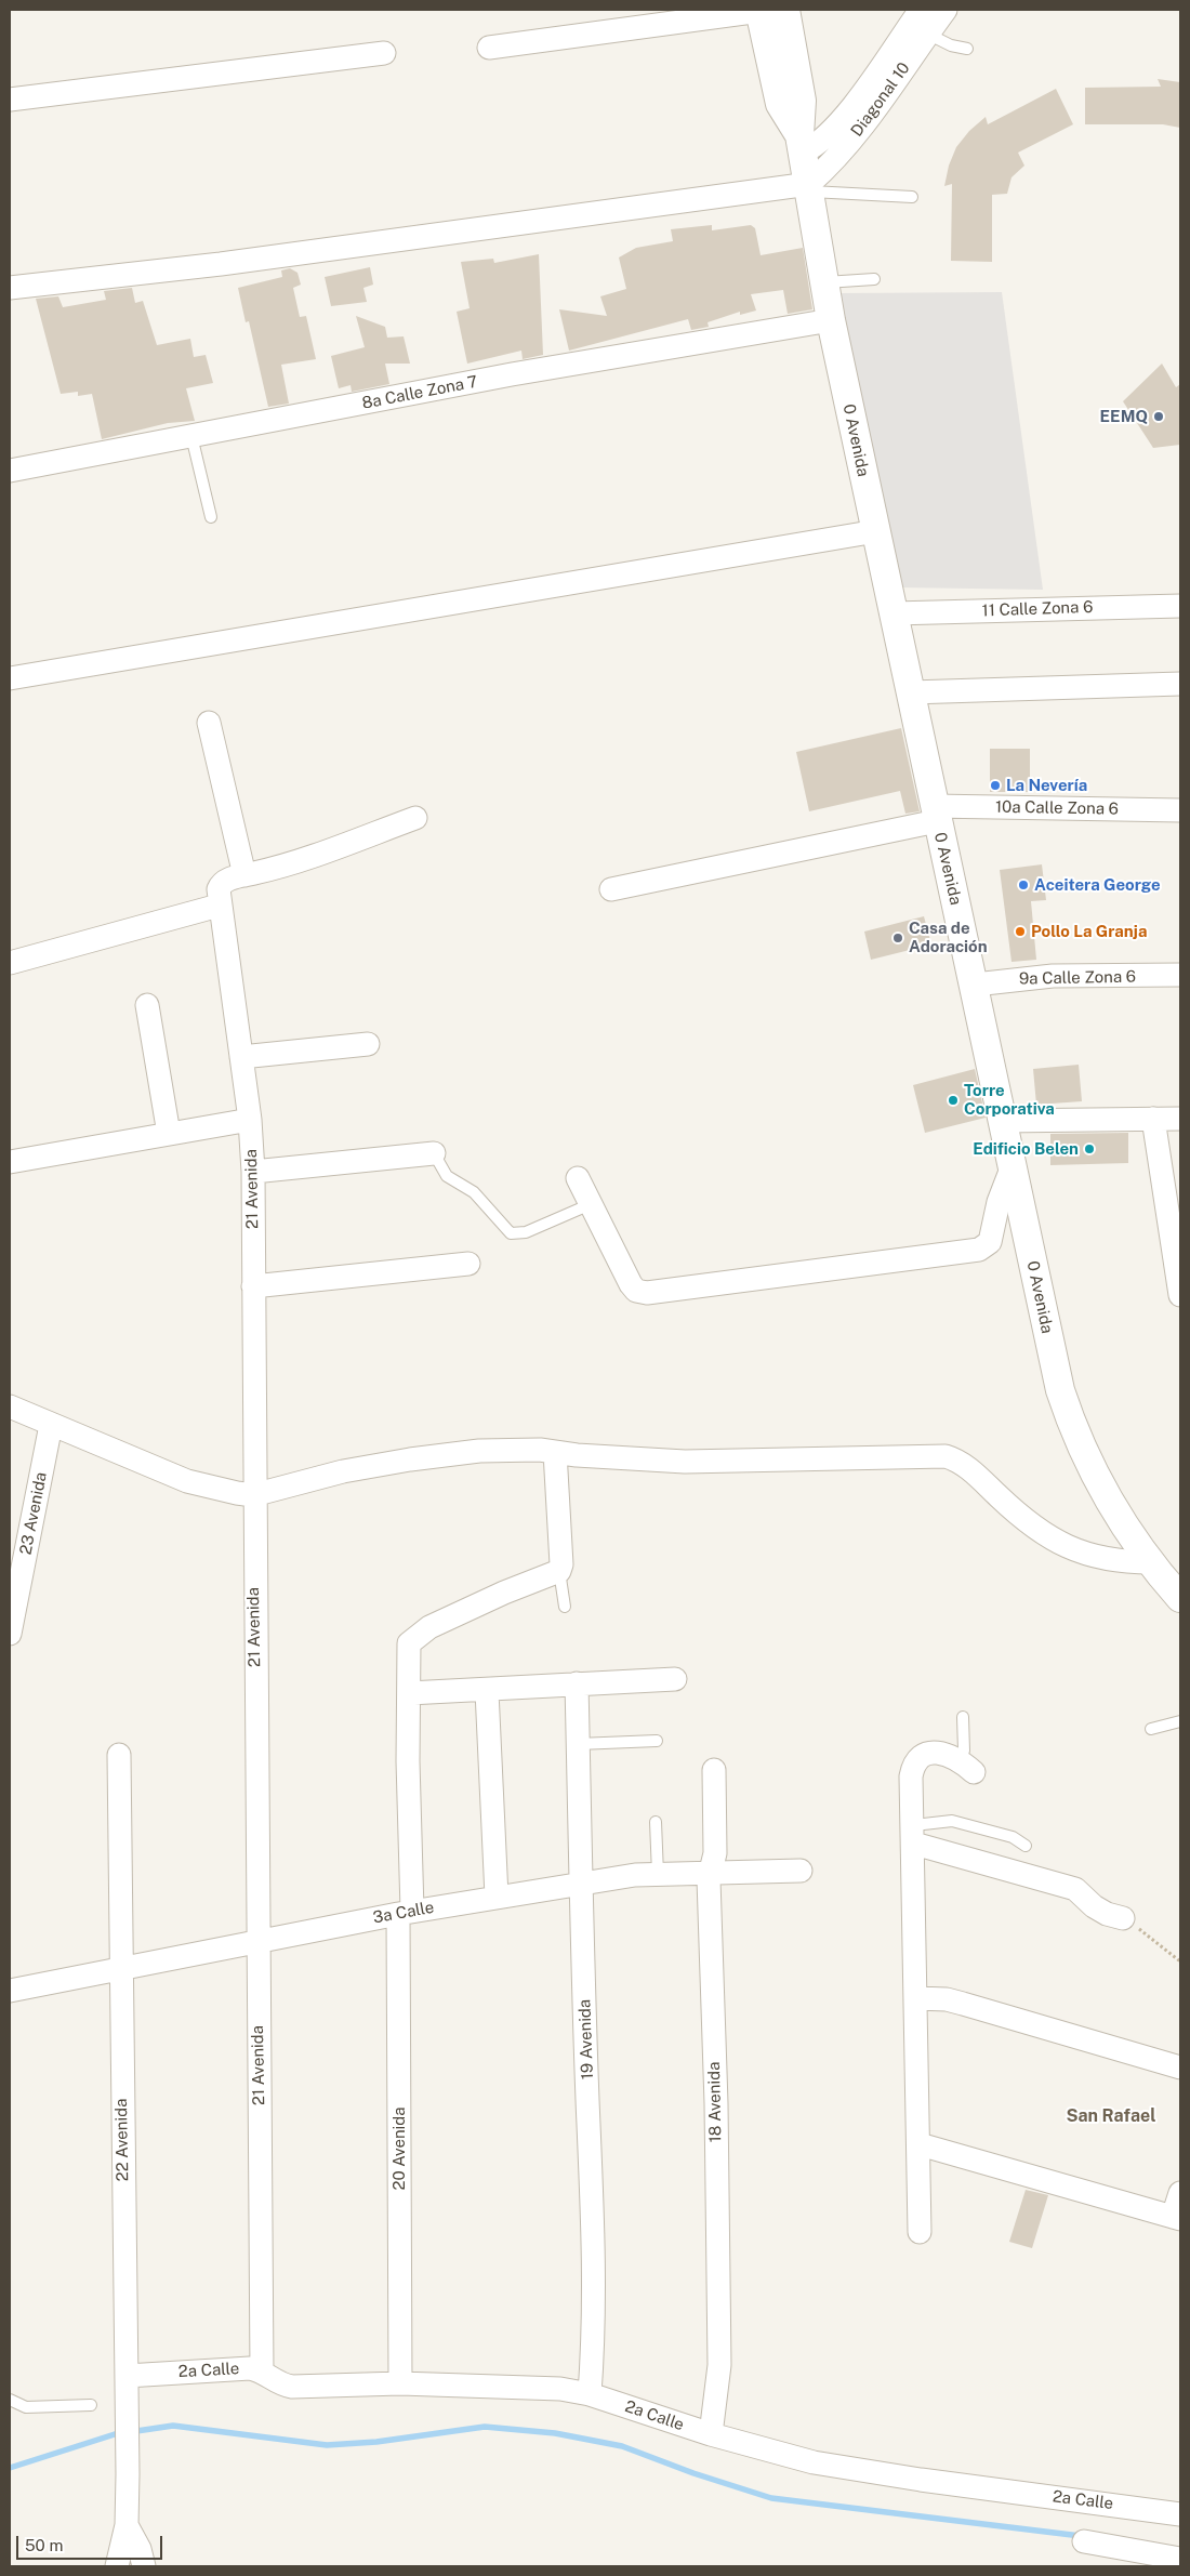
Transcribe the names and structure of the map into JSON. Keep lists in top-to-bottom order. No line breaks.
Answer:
{"streets":{"street":["Diagonal 10","8a Calle Zona 7","0 Avenida","11 Calle Zona 6","10a Calle Zona 6","9a Calle Zona 6","21 Avenida","23 Avenida","3a Calle","19 Avenida","18 Avenida","22 Avenida","20 Avenida","2a Calle"]},"crossings":[["Diagonal 10","0 Avenida"],["8a Calle Zona 7","0 Avenida"],["0 Avenida","11 Calle Zona 6"],["0 Avenida","10a Calle Zona 6"],["0 Avenida","9a Calle Zona 6"],["21 Avenida","3a Calle"],["21 Avenida","2a Calle"],["3a Calle","19 Avenida"],["3a Calle","18 Avenida"],["3a Calle","22 Avenida"],["3a Calle","20 Avenida"],["19 Avenida","2a Calle"],["18 Avenida","2a Calle"],["22 Avenida","2a Calle"],["20 Avenida","2a Calle"]],"districts":["San Rafael"],"places":["EEMQ","La Nevería","Aceitera George","Pollo La Granja","Casa de Adoración","Torre Corporativa","Edificio Belen"],"scale_bar":"50 m"}
